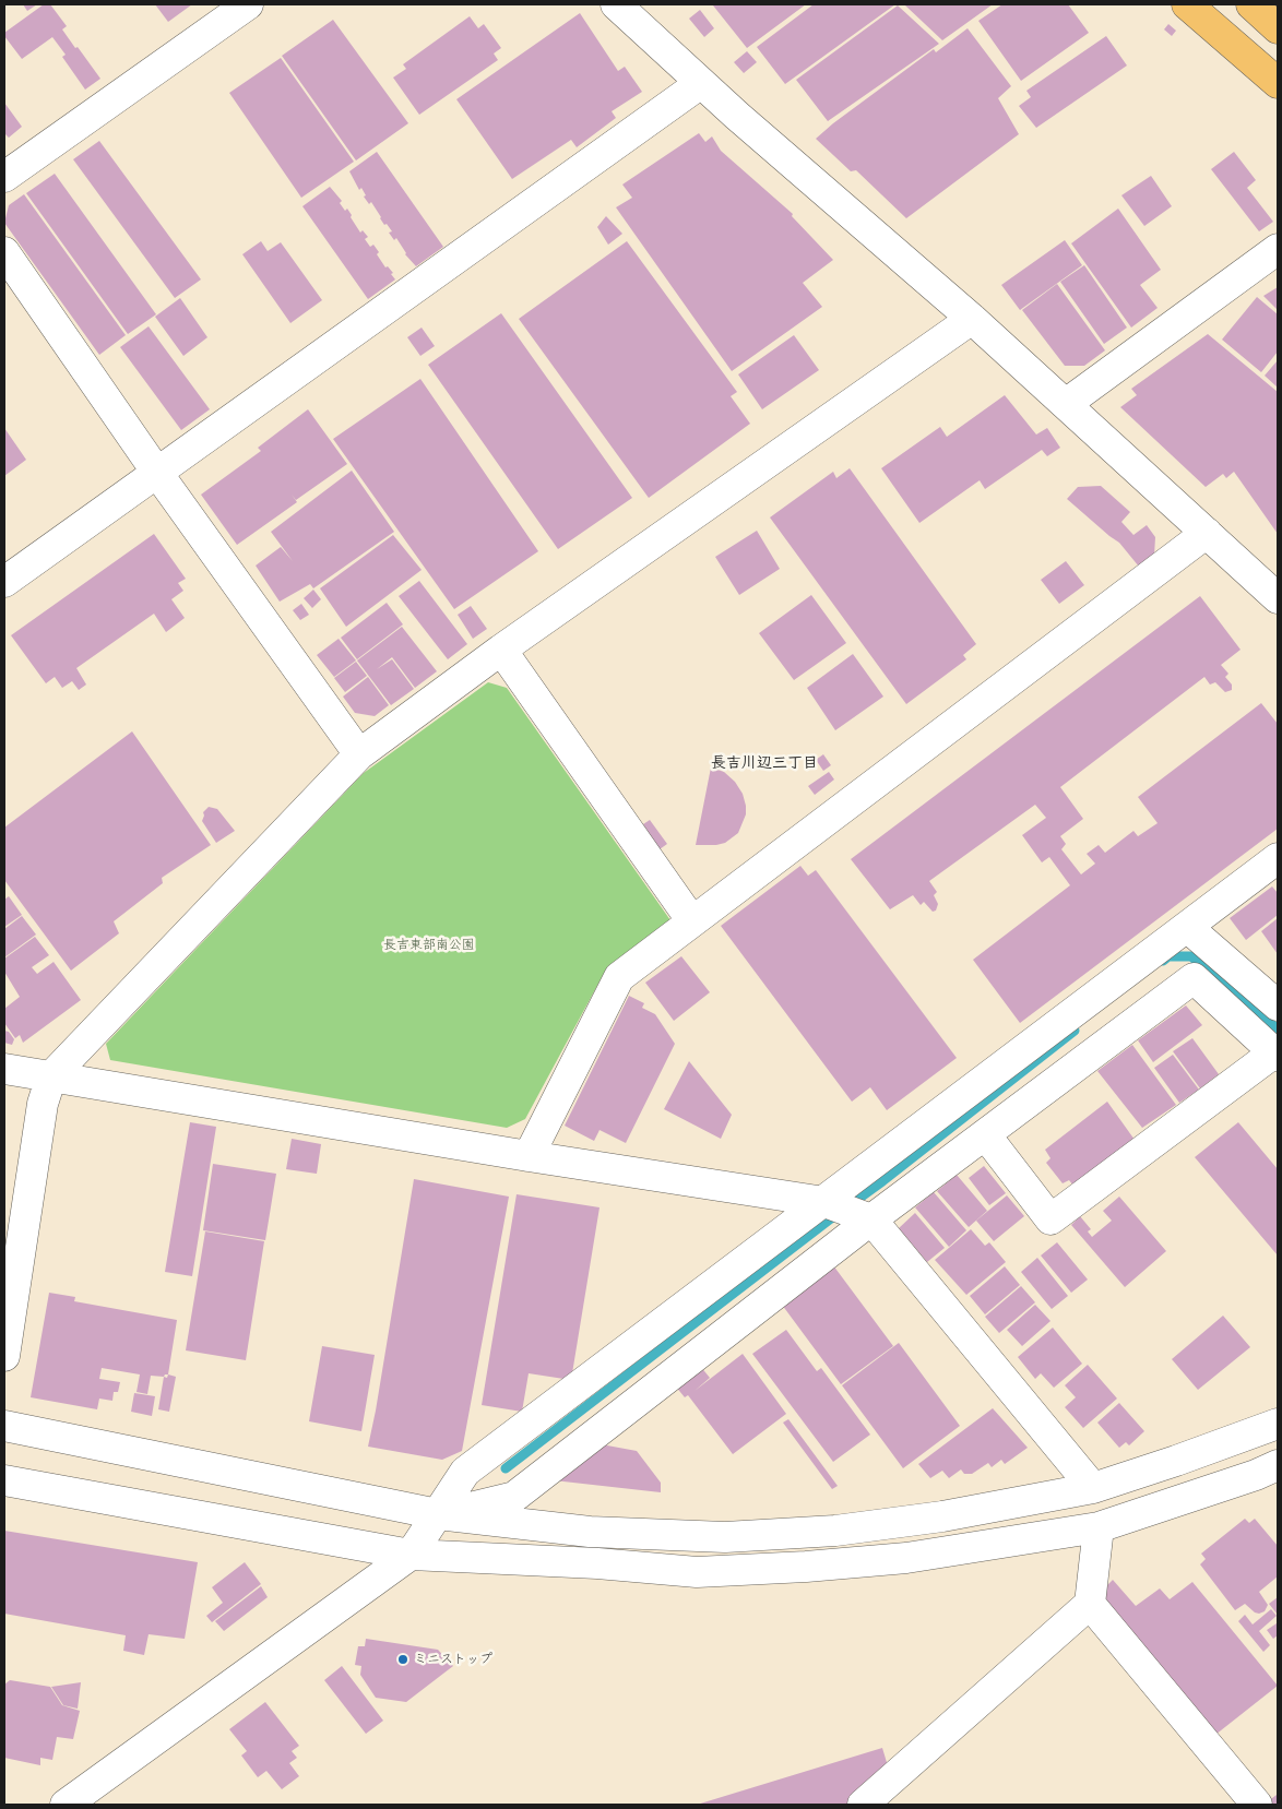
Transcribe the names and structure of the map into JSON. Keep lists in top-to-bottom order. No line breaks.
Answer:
{"districts":["長吉川辺三丁目"],"parks":["長吉東部南公園"],"places":["ミニストップ"]}
